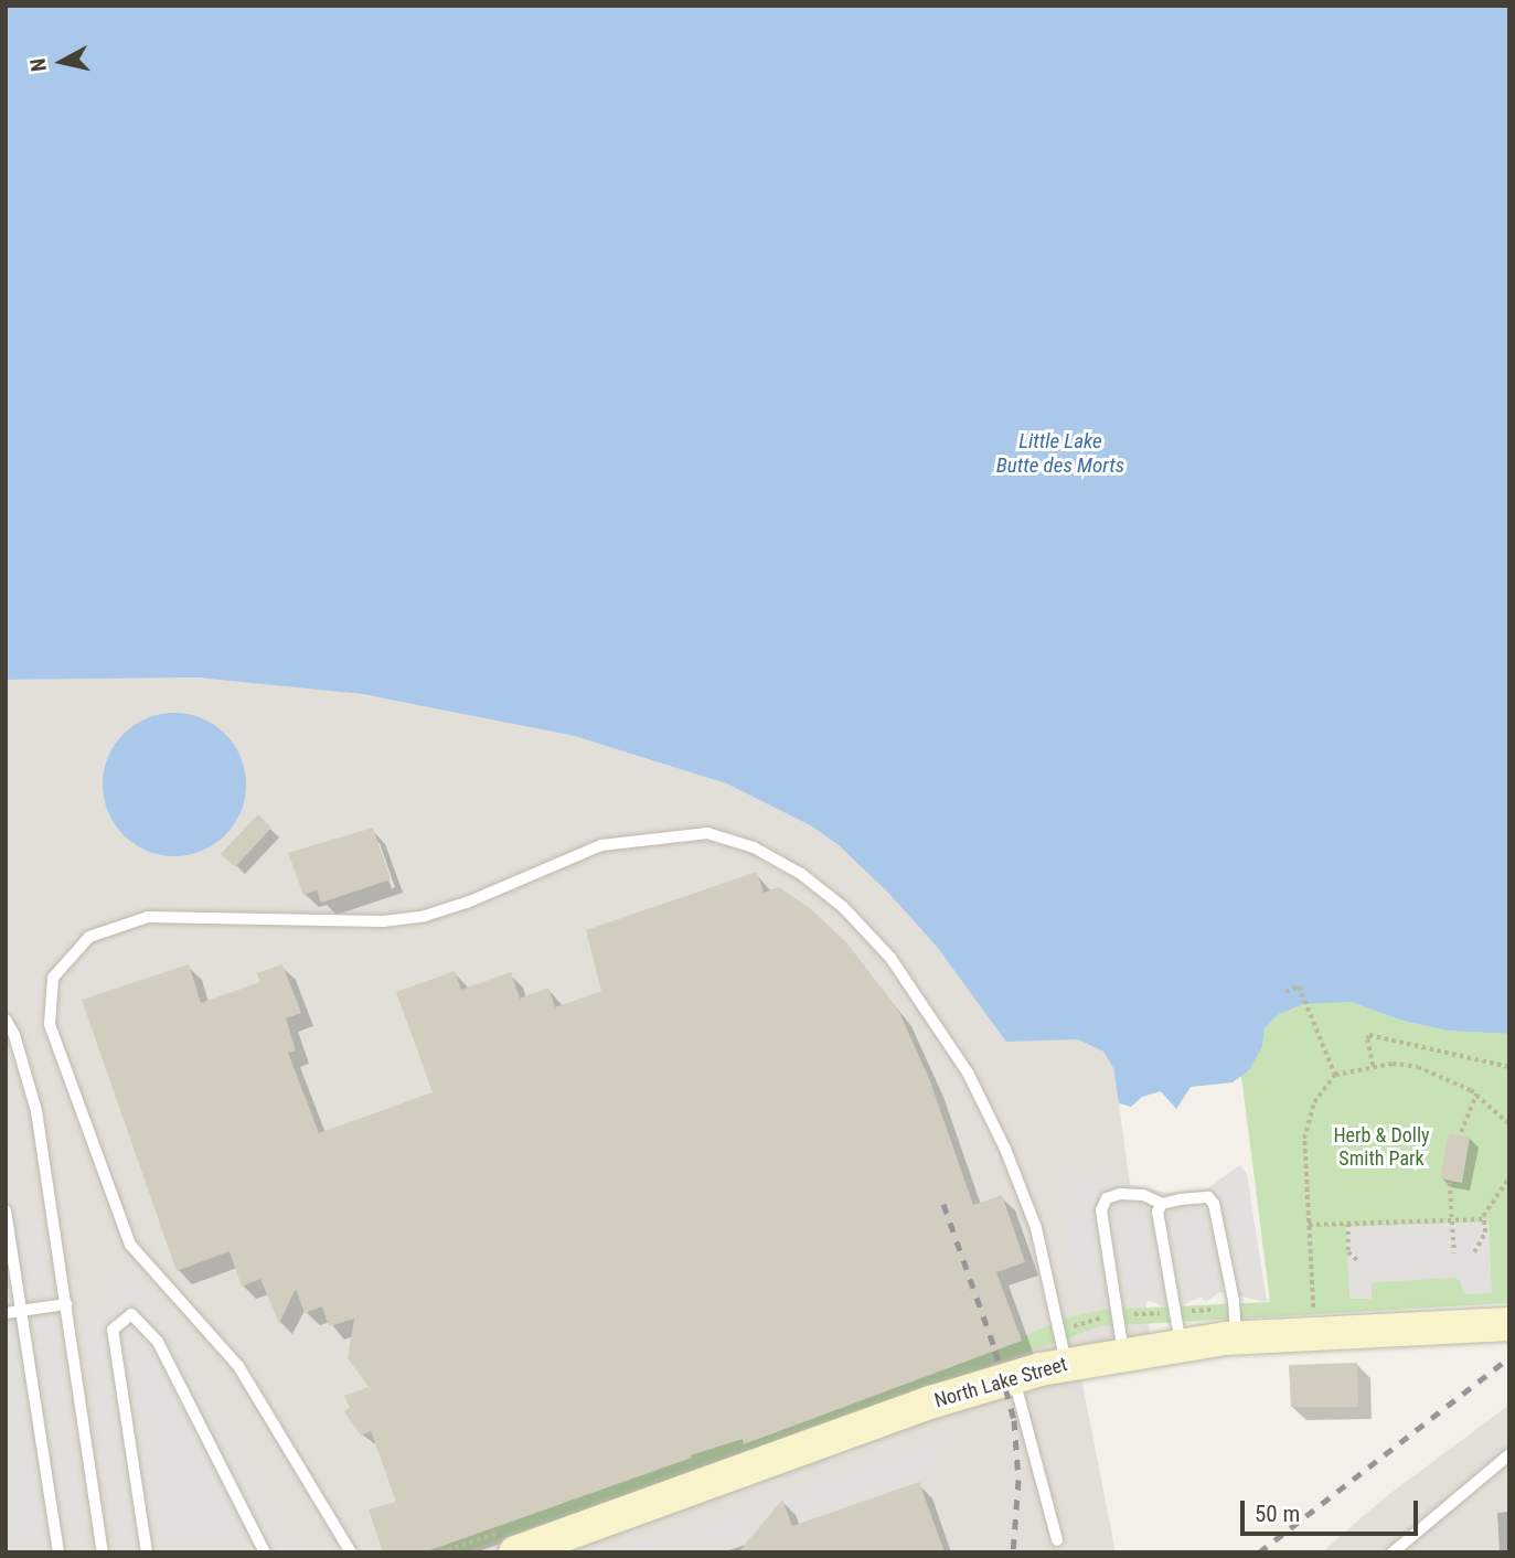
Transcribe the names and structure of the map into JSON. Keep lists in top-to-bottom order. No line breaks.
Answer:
{"streets":{"main road":["North Lake Street"]},"water":["Little Lake Butte des Morts"],"parks":["Herb & Dolly Smith Park"],"scale_bar":"50 m","north":"left"}
